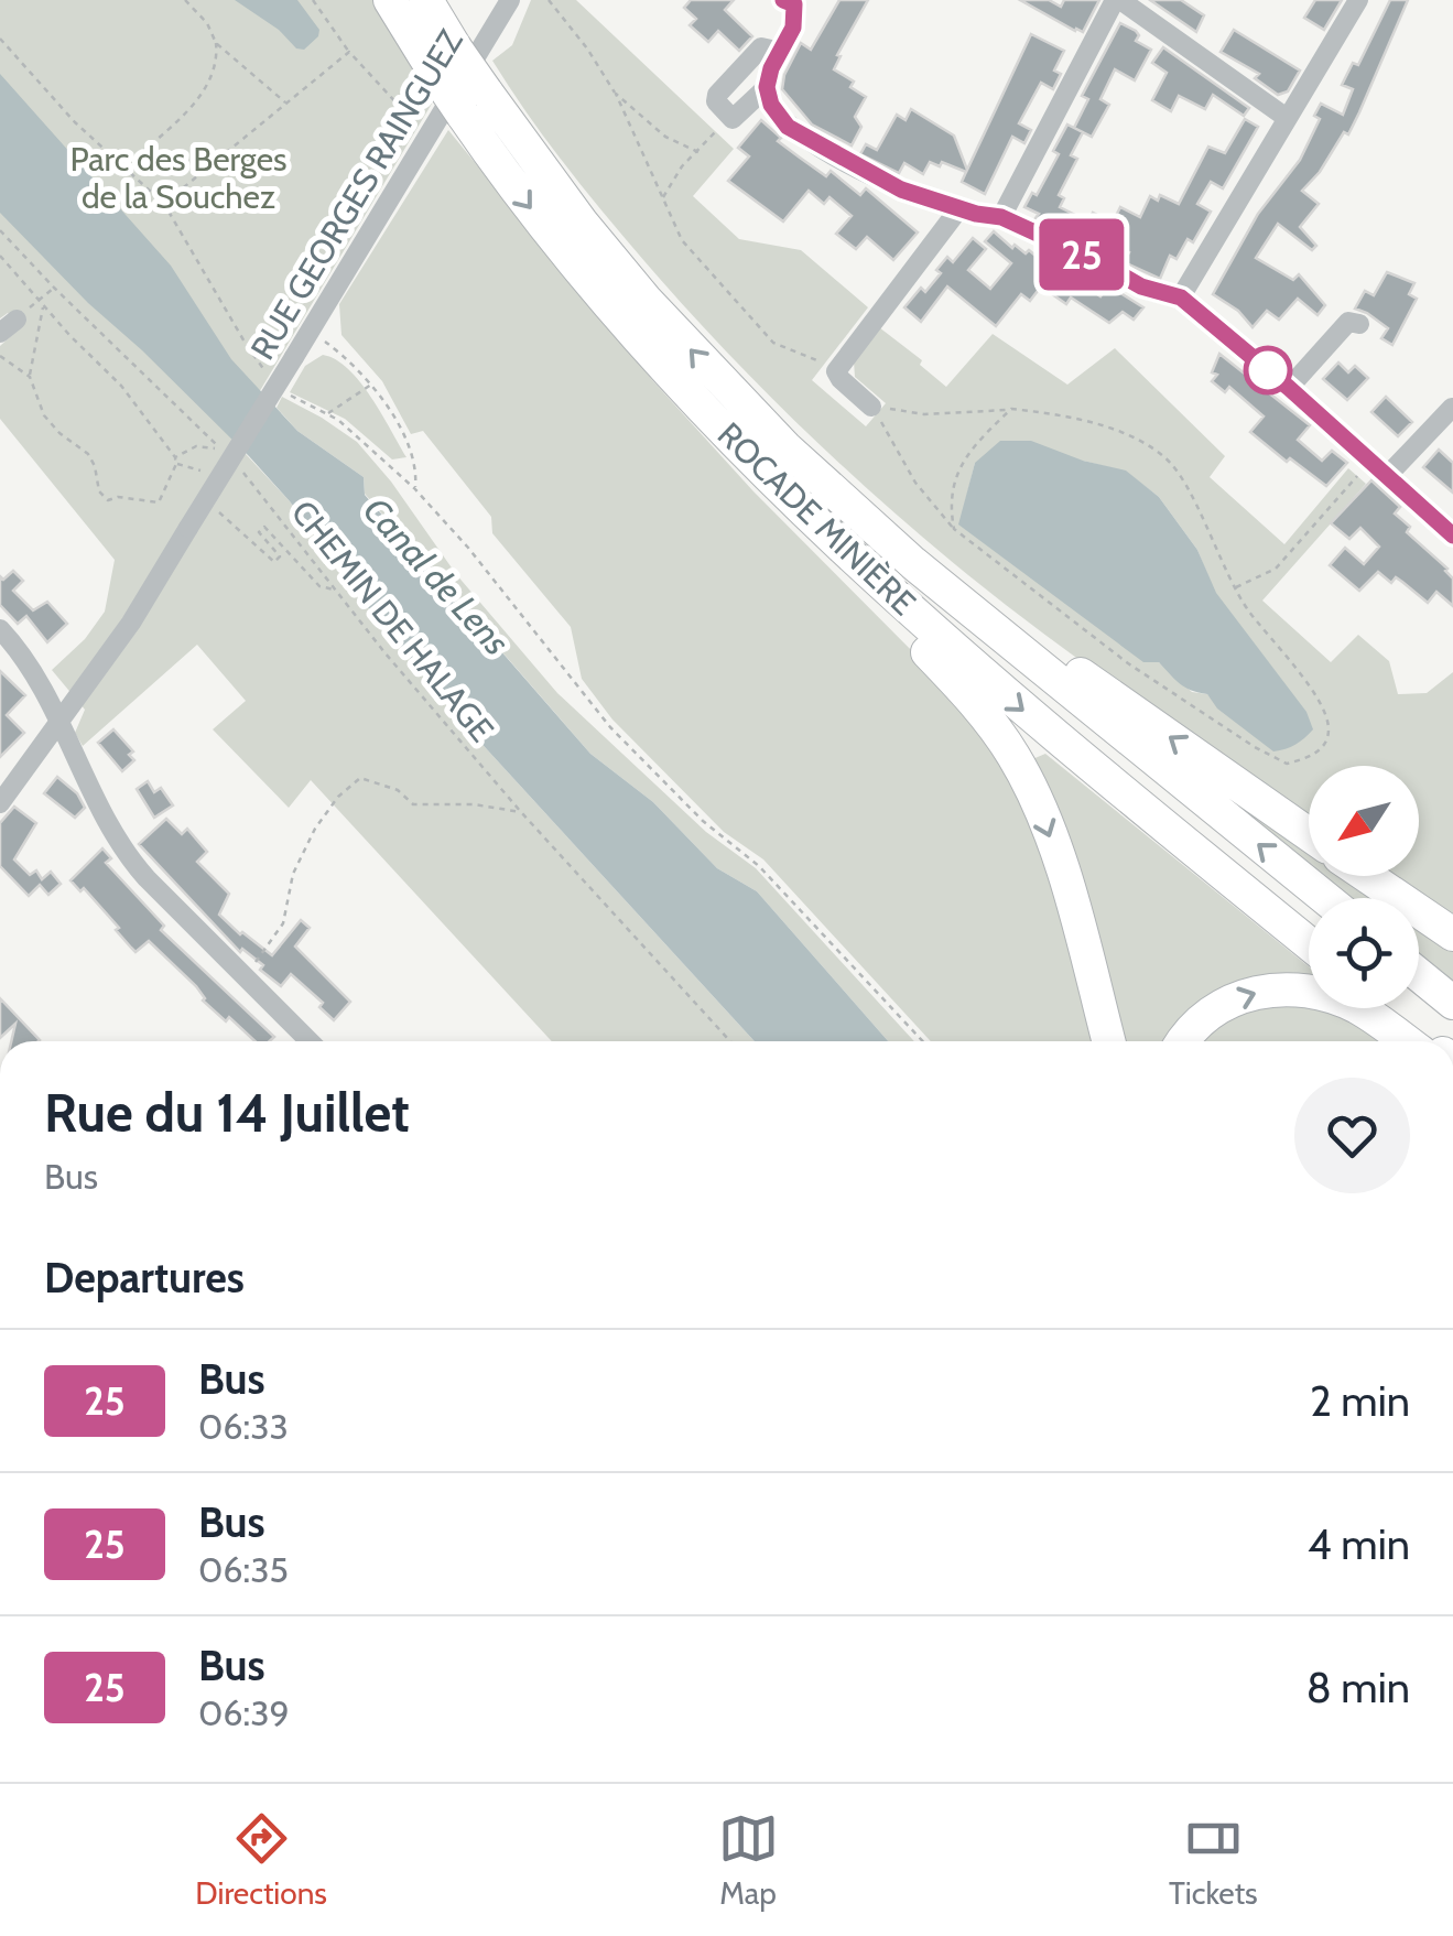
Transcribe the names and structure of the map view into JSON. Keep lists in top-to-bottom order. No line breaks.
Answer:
{"streets":{"highway":["ROCADE MINIÈRE"],"street":["RUE GEORGES RAINGUEZ"],"path":["CHEMIN DE HALAGE"]},"water":["Canal de Lens"],"parks":["Parc des Berges de la Souchez"],"lines":["bus line 25"],"north":"bottom left","page":{"on_map":"25","heading":[["Rue du 14 Juillet","Bus"],"Departures"],"list":[{"mark":"25","name":"Bus","note":"06:33","value":"2 min"},{"mark":"25","name":"Bus","note":"06:35","value":"4 min"},{"mark":"25","name":"Bus","note":"06:39","value":"8 min"}],"tabs":["Directions","Map","Tickets"]}}
